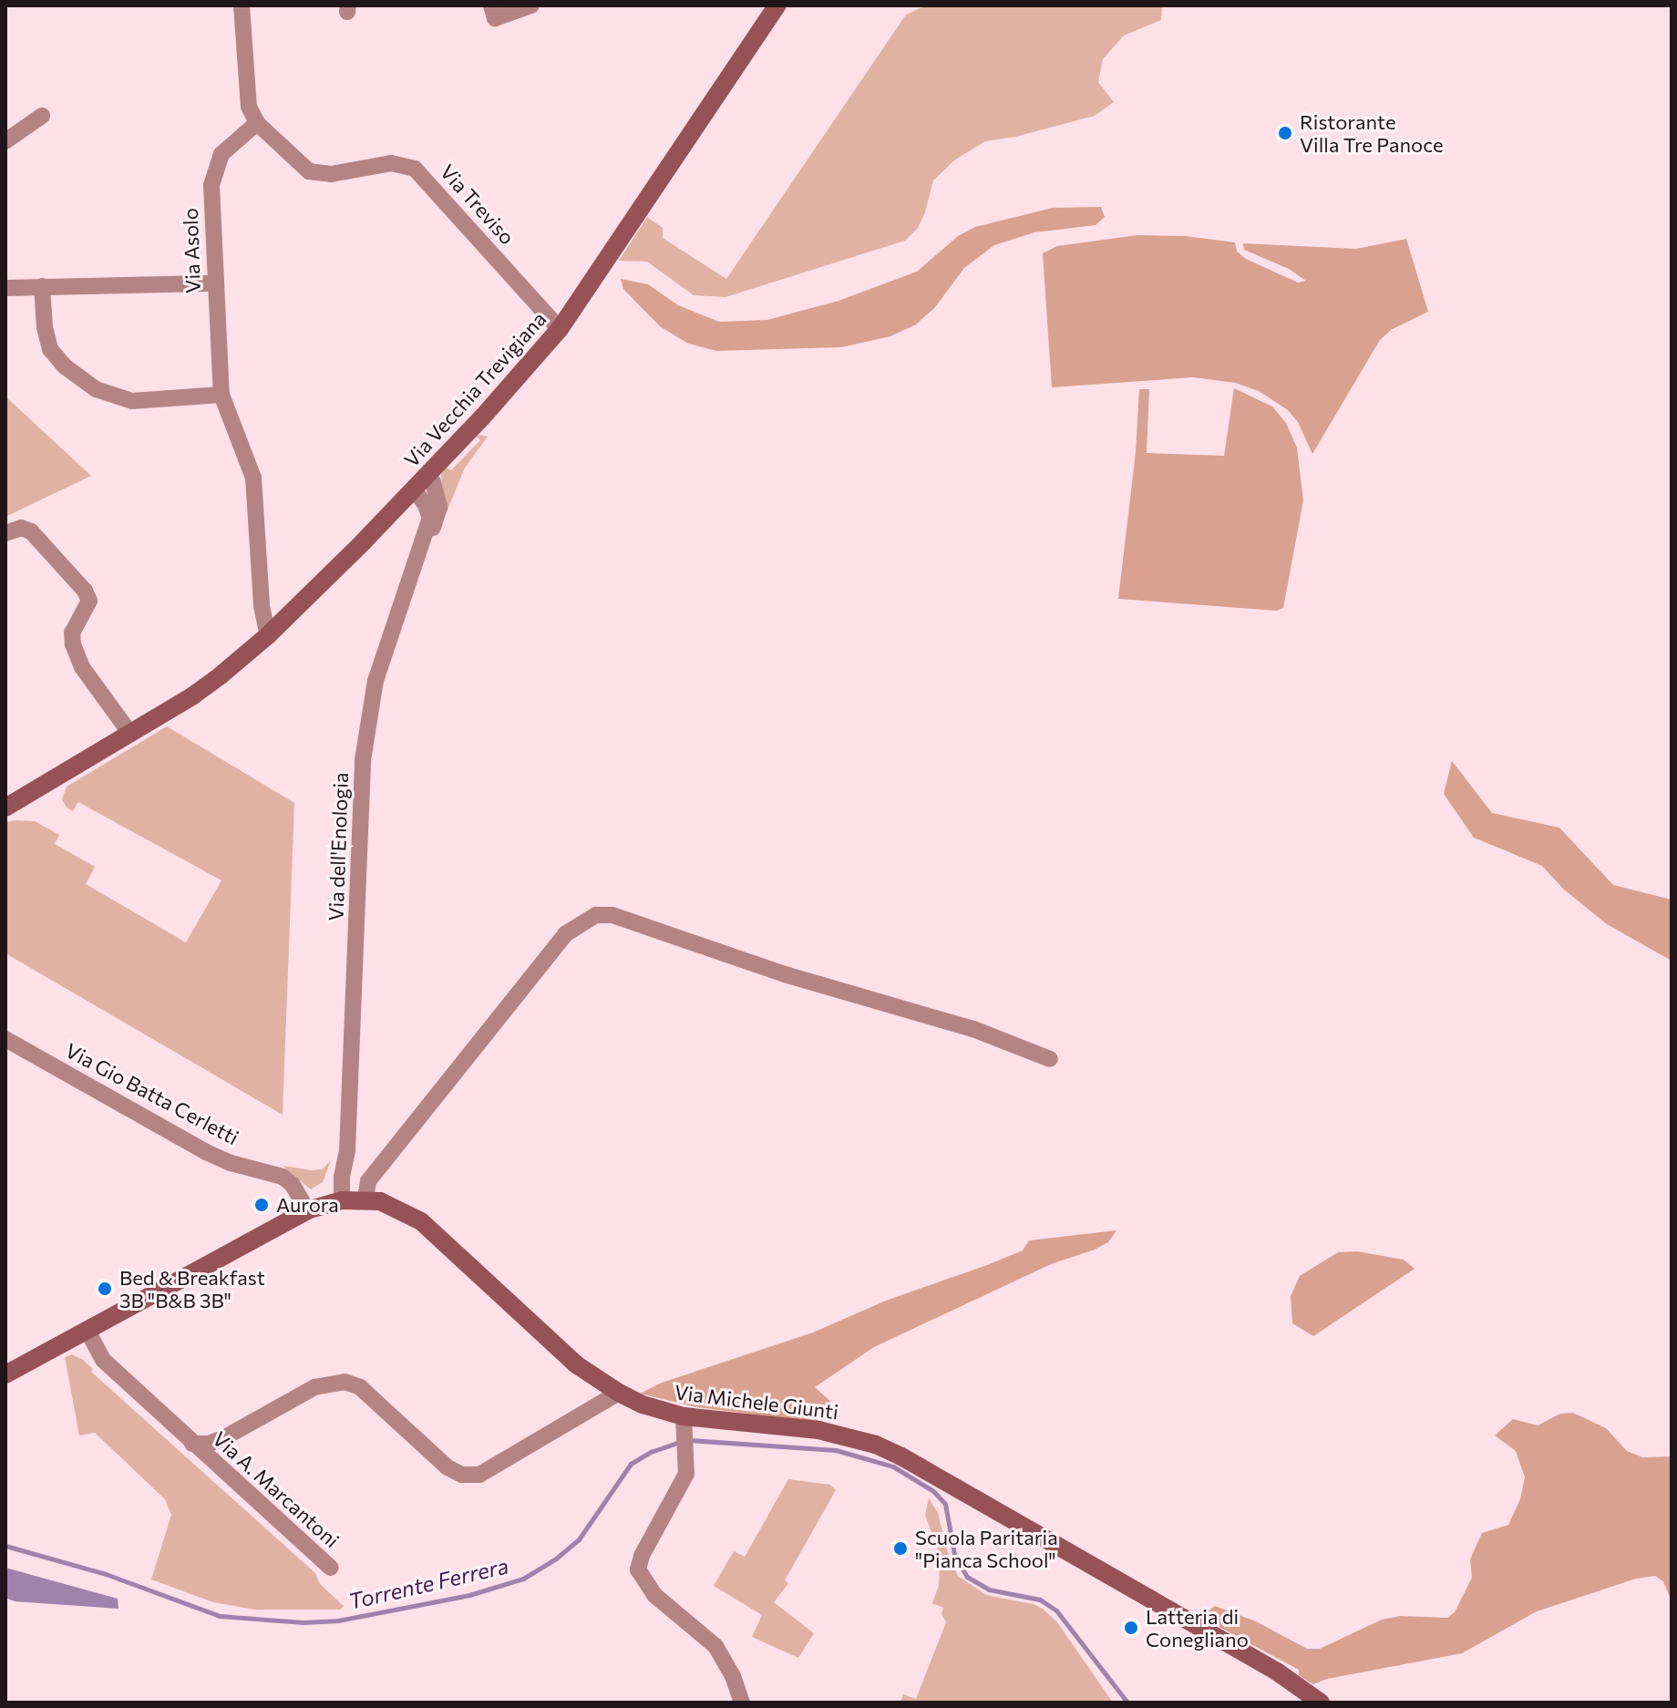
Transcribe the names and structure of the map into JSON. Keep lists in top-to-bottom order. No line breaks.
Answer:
{"streets":{"street":["Via Treviso","Via Asolo","Via Vecchia Trevigiana","Via dell'Enologia","Via Gio Batta Cerletti","Via Michele Giunti","Via A. Marcantoni"]},"crossings":[["Via Treviso","Via Asolo"],["Via Treviso","Via Vecchia Trevigiana"],["Via Asolo","Via Vecchia Trevigiana"],["Via Vecchia Trevigiana","Via dell'Enologia"],["Via dell'Enologia","Via Michele Giunti"],["Via Gio Batta Cerletti","Via Michele Giunti"],["Via Michele Giunti","Via A. Marcantoni"]],"water":["Torrente Ferrera"],"places":["Ristorante Villa Tre Panoce","Aurora","Bed & Breakfast 3B \"B&B 3B\"","Scuola Paritaria \"Pianca School\"","Latteria di Conegliano"]}
